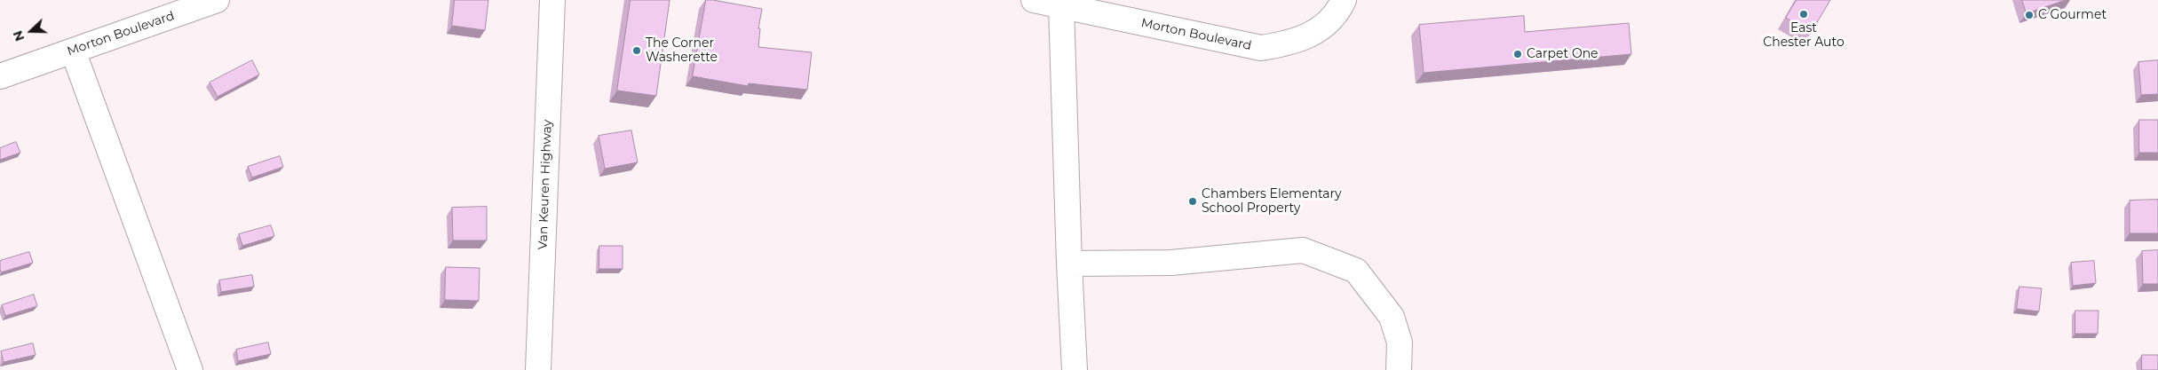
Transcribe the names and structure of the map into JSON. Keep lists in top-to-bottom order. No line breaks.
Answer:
{"streets":{"street":["Morton Boulevard","Van Keuren Highway"]},"places":["East Chester Auto","C Gourmet","The Corner Washerette","Carpet One","Chambers Elementary School Property"],"north":"left"}
